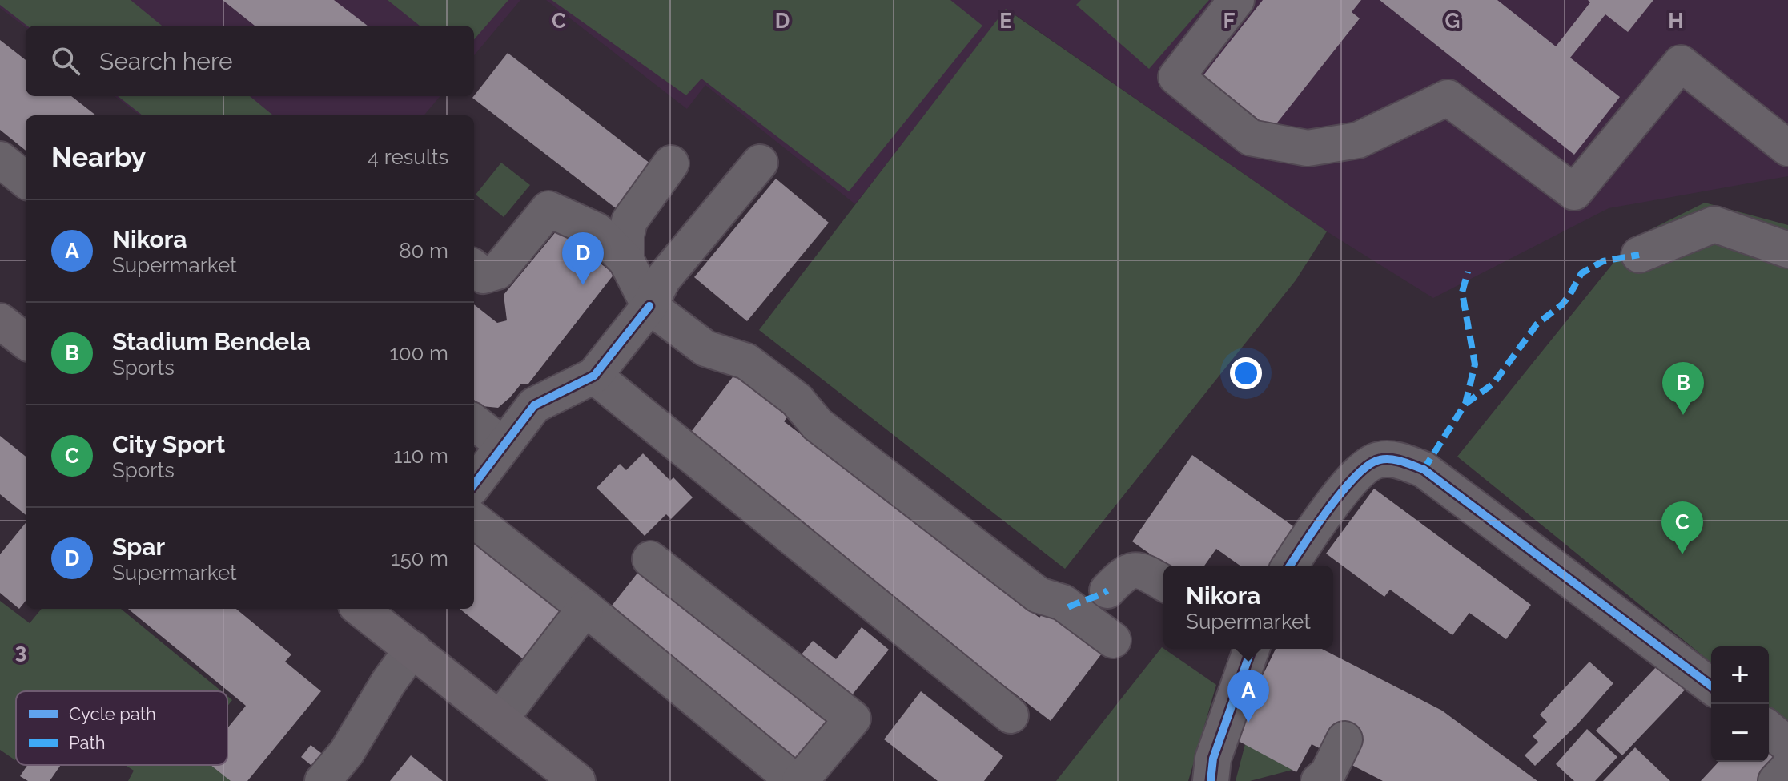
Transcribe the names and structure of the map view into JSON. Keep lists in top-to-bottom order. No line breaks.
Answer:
{"legend":["Cycle path","Path"],"page":{"search":"Search here","heading":["Nearby","4 results"],"list":[{"mark":"A","name":"Nikora","note":"Supermarket","value":"80 m"},{"mark":"B","name":"Stadium Bendela","note":"Sports","value":"100 m"},{"mark":"C","name":"City Sport","note":"Sports","value":"110 m"},{"mark":"D","name":"Spar","note":"Supermarket","value":"150 m"}],"pins":["D","B","C","A"],"popup":["Nikora","Supermarket"],"map_buttons":["+","−"]},"grid":{"columns":["C","D","E","F","G","H"],"rows":["3"]}}
